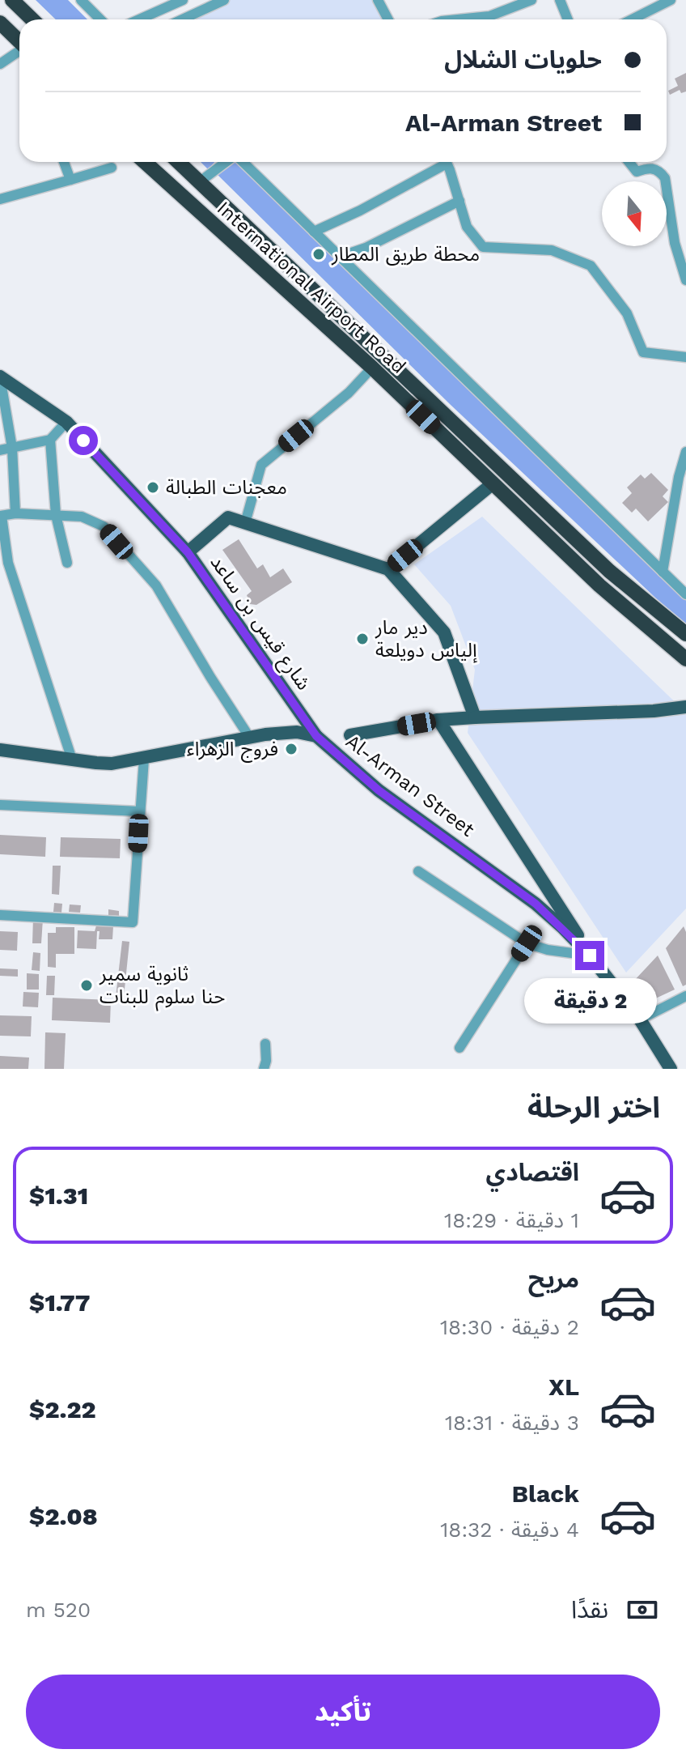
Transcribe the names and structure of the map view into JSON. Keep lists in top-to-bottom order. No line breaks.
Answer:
{"streets":{"highway":["International Airport Road"],"main road":["شارع قيس بن ساعد","Al-Arman Street"]},"crossings":[["شارع قيس بن ساعد","Al-Arman Street"]],"places":["محطة طريق المطار","معجنات الطبالة","دير مار إلياس دويلعة","فروج الزهراء","ثانوية سمير حنا سلوم للبنات"],"north":"bottom","page":{"banner":["حلويات الشلال","Al-Arman Street"],"bubble":"2 دقيقة","heading":"اختر الرحلة","list":[{"name":"اقتصادي","note":"1 دقيقة · 18:29","value":"$1.31"},{"name":"مريح","note":"2 دقيقة · 18:30","value":"$1.77"},{"name":"XL","note":"3 دقيقة · 18:31","value":"$2.22"},{"name":"Black","note":"4 دقيقة · 18:32","value":"$2.08"}],"pay":["نقدًا","520 m"],"buttons":"تأكيد"}}
